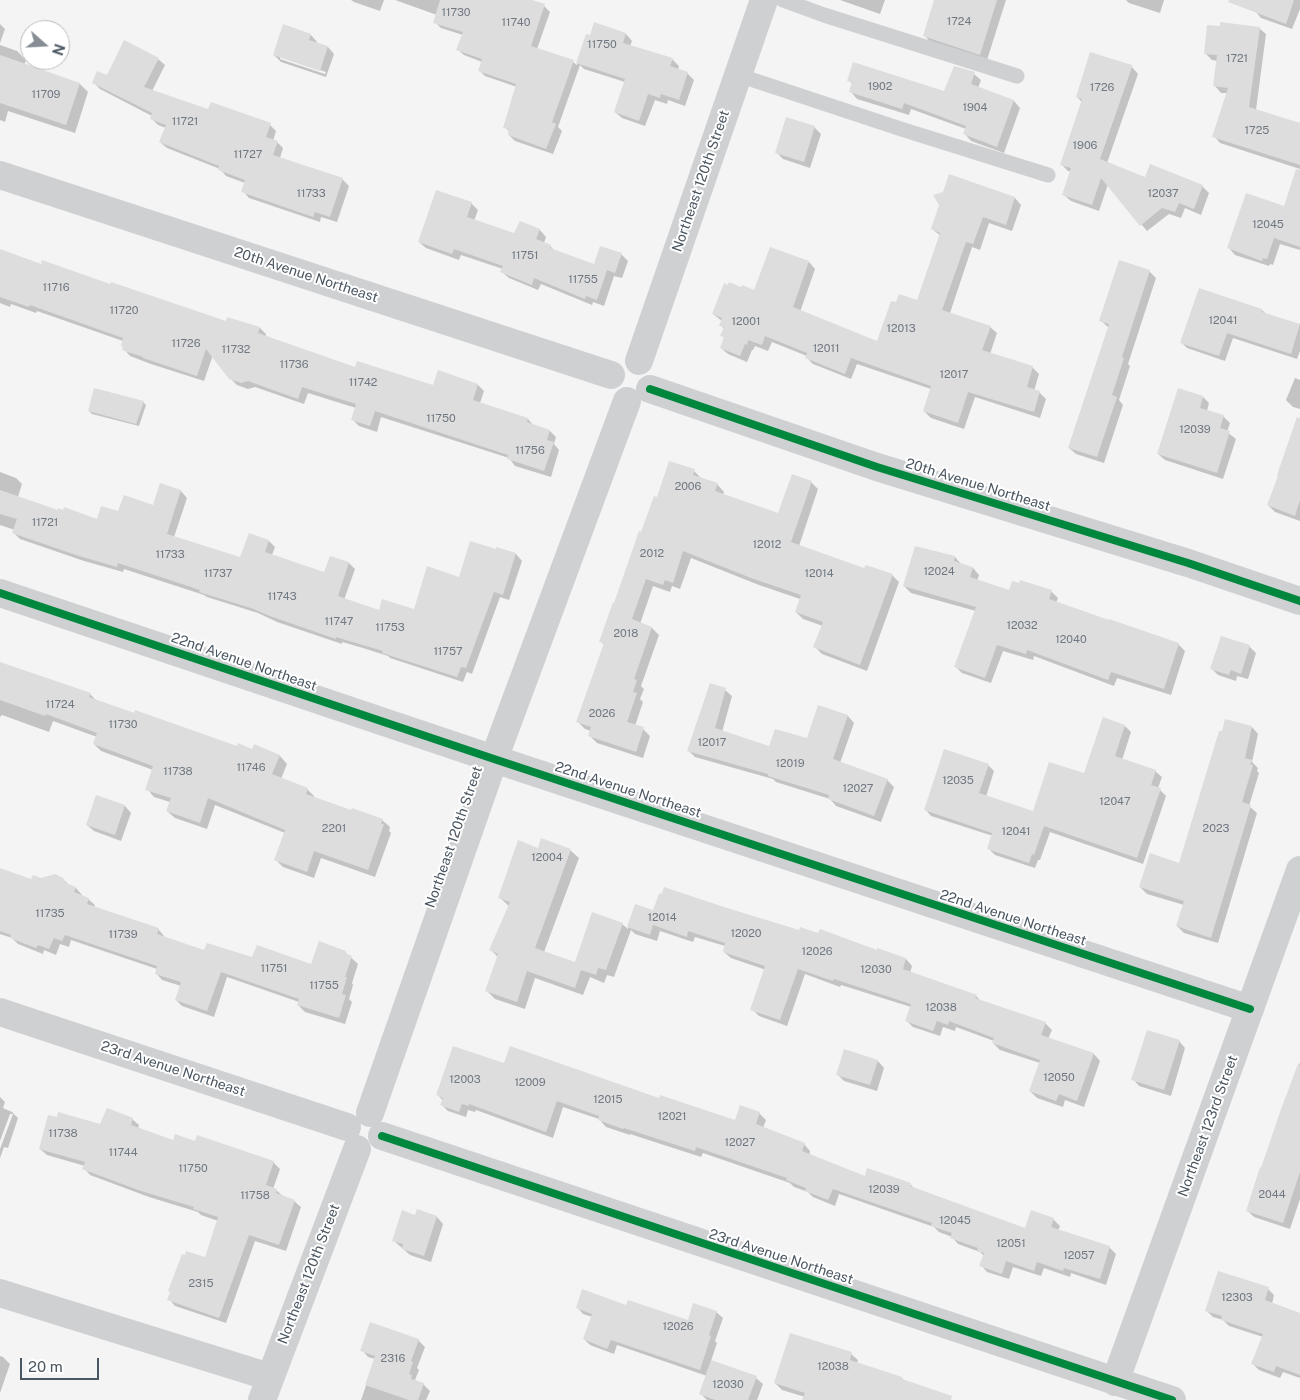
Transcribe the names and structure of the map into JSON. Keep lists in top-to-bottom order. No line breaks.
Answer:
{"streets":{"street":["Northeast 120th Street","20th Avenue Northeast","22nd Avenue Northeast","23rd Avenue Northeast","Northeast 123rd Street"]},"crossings":[["Northeast 120th Street","20th Avenue Northeast"],["Northeast 120th Street","22nd Avenue Northeast"],["Northeast 120th Street","23rd Avenue Northeast"],["22nd Avenue Northeast","Northeast 123rd Street"],["23rd Avenue Northeast","Northeast 123rd Street"]],"house_numbers":["11730","1724","11740","11750","1721","1902","1726","11709","1904","11721","1725","1906","11727","11733","12037","12045","11751","11755","11716","11720","12041","12001","12013","11726","12011","11732","11736","12017","11742","11750","12039","11756","2006","11721","12012","2012","11733","12024","11737","12014","11743","11747","12032","11753","2018","12040","11757","11724","2026","11730","12017","12019","11746","11738","12035","12027","12047","2201","2023","12041","12004","11735","12014","12020","11739","12026","11751","12030","11755","12038","12050","12003","12009","12015","12021","11738","12027","11744","11750","12039","2044","11758","12045","12051","12057","2315","12303","12026","2316","12038","12030"],"scale_bar":"20 m","north":"right"}
